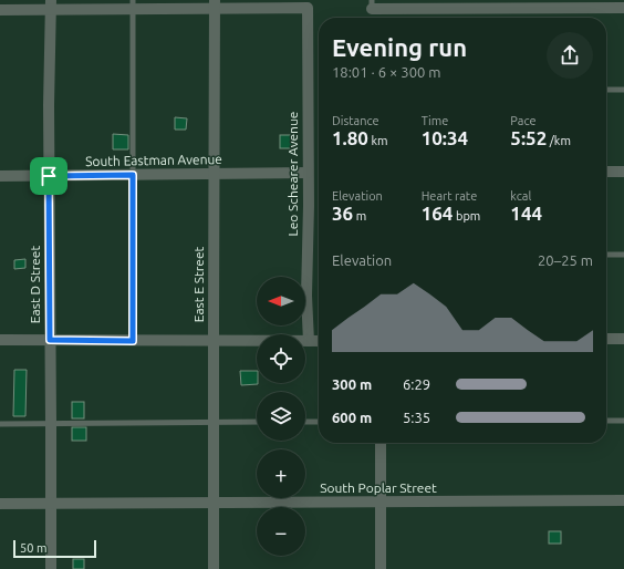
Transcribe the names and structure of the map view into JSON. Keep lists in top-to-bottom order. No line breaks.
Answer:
{"streets":{"street":["South Eastman Avenue","Leo Schearer Avenue","East D Street","East E Street","South Poplar Street"]},"crossings":[["South Eastman Avenue","Leo Schearer Avenue"],["South Eastman Avenue","East D Street"],["South Eastman Avenue","East E Street"],["East D Street","South Poplar Street"],["East E Street","South Poplar Street"]],"scale_bar":"50 m","north":"left","page":{"heading":["Evening run","18:01 · 6 × 300 m"],"stats":[["Distance","1.80 km"],["Time","10:34"],["Pace","5:52 /km"],["Elevation","36 m"],["Heart rate","164 bpm"],["kcal","144"]],"chart":["Elevation","20–25 m"],"map_buttons":["+","−"],"list":[{"name":"300 m","note":"6:29"},{"name":"600 m","note":"5:35"}],"scale":"50 m"}}
